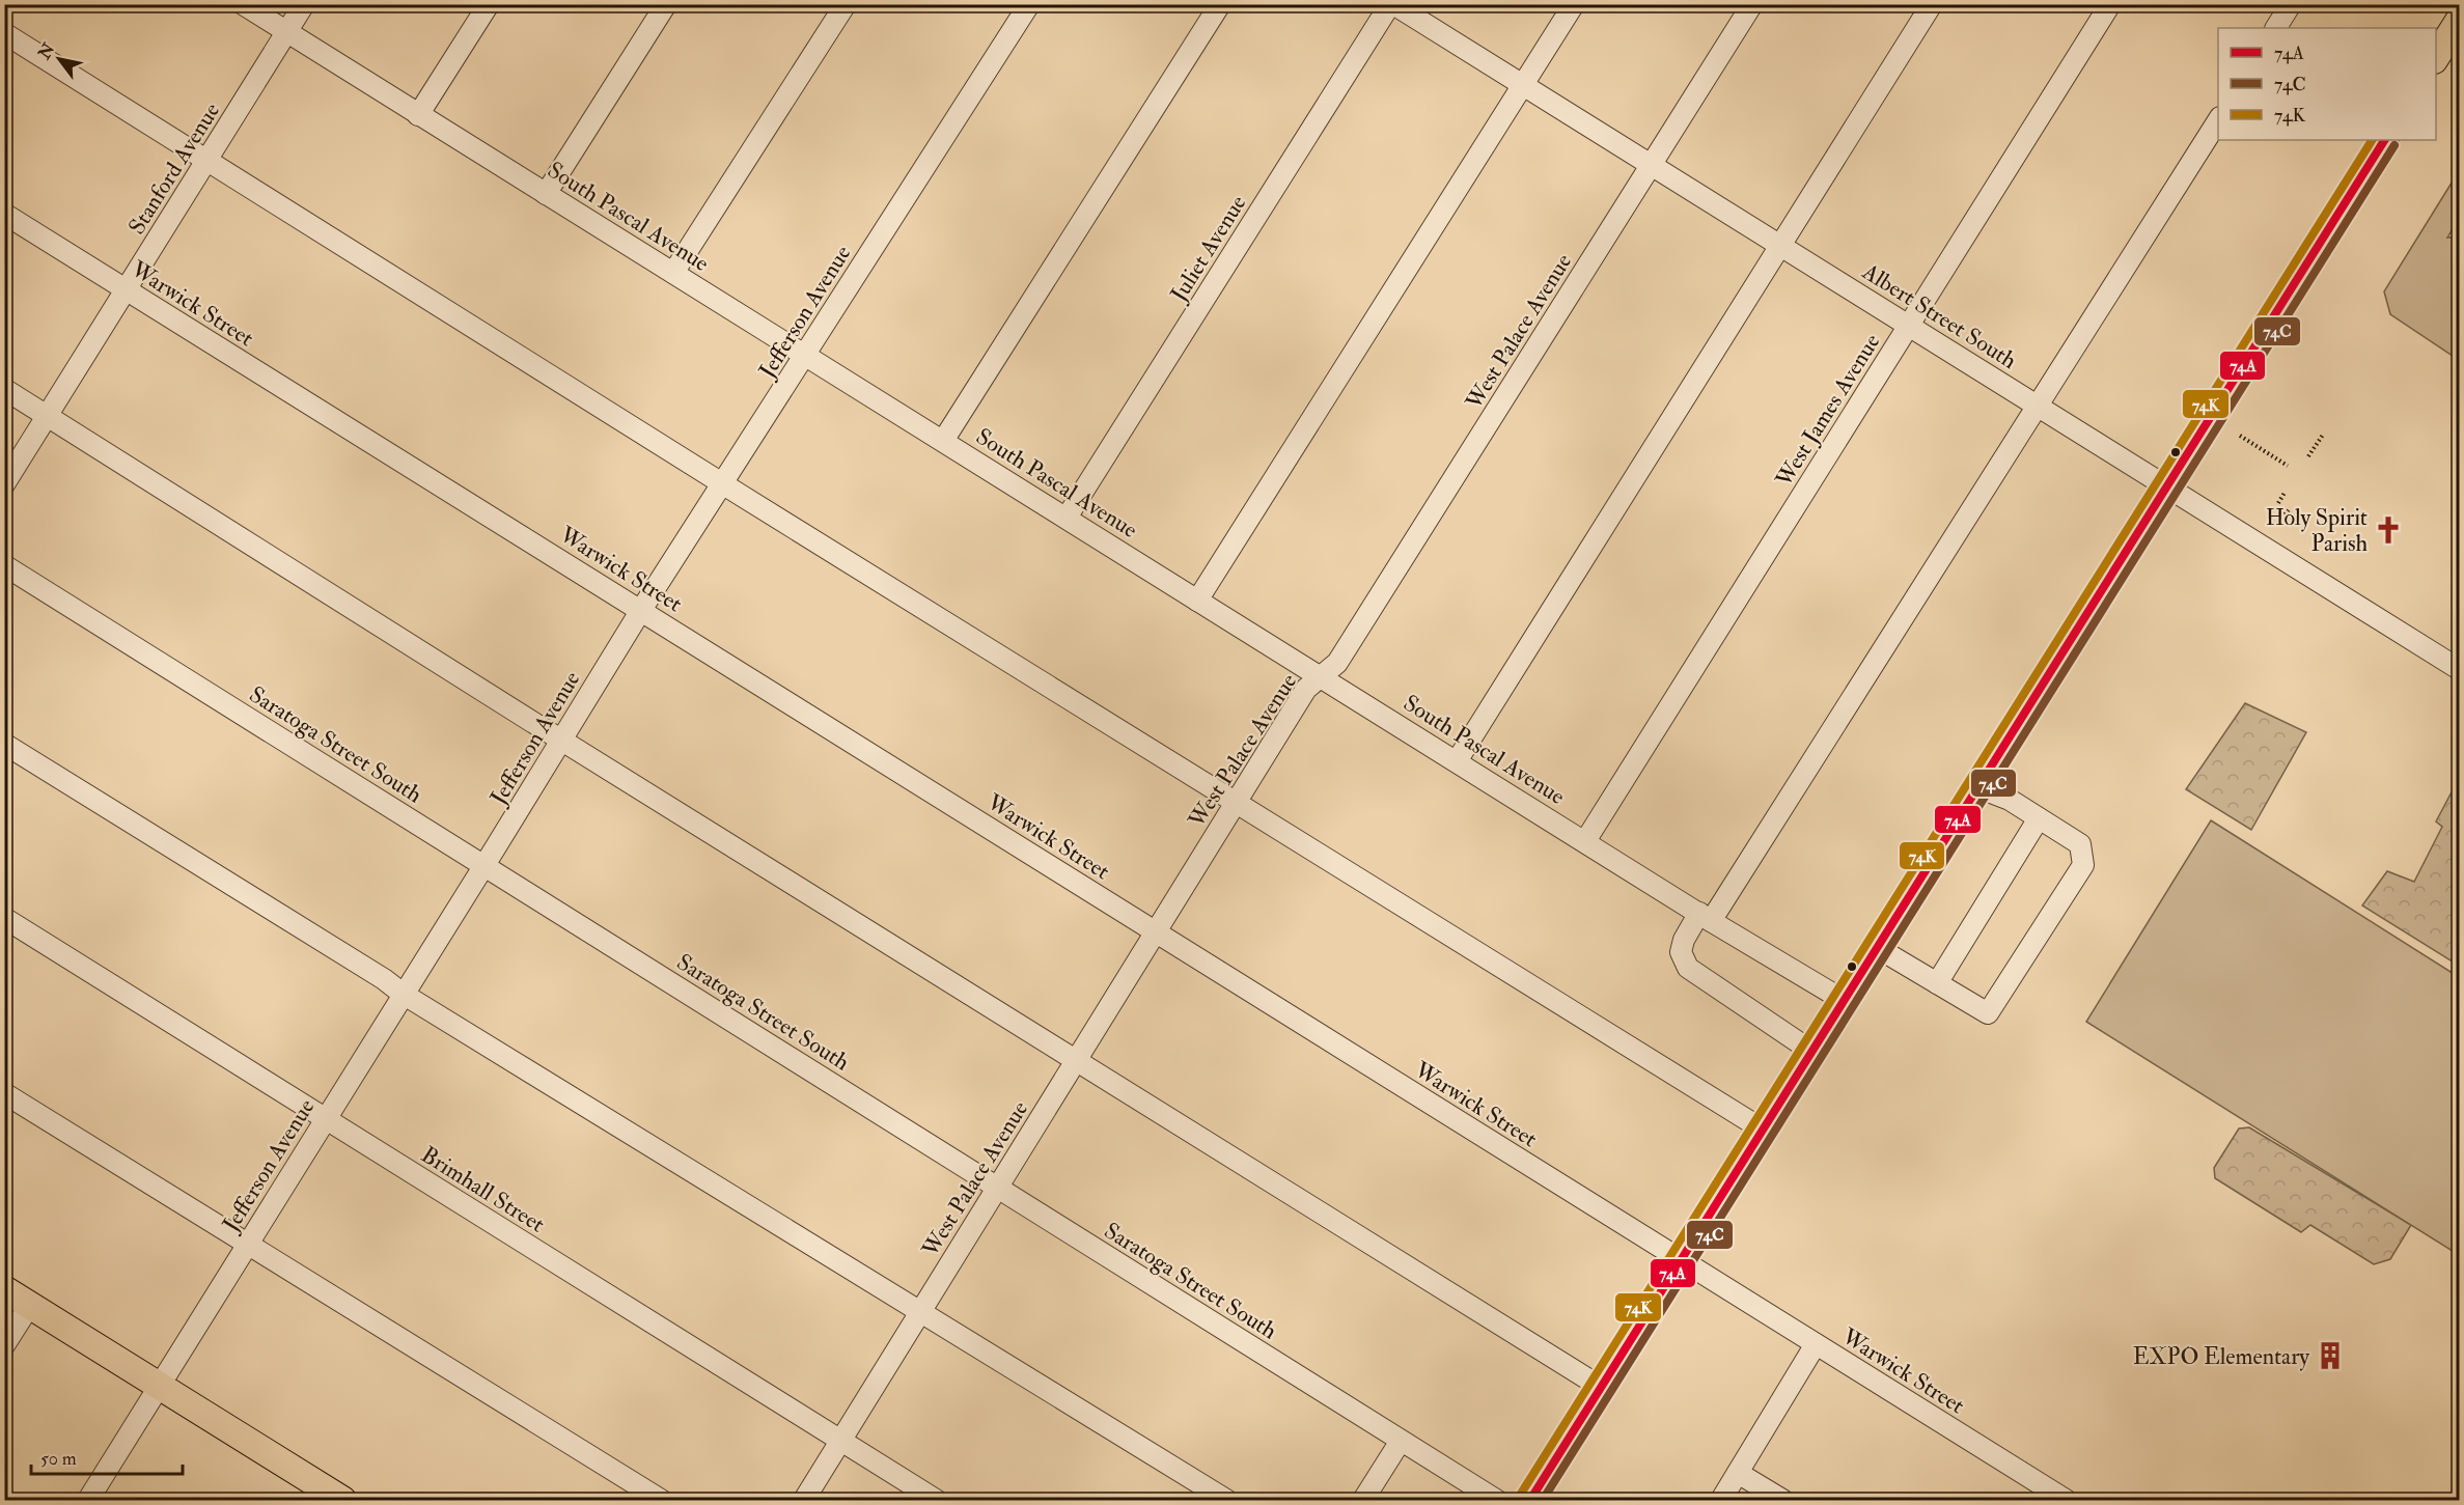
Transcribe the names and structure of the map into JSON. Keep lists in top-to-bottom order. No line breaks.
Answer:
{"streets":{"street":["Stanford Avenue","South Pascal Avenue","Juliet Avenue","Warwick Street","Jefferson Avenue","Albert Street South","West Palace Avenue","West James Avenue","Saratoga Street South","Brimhall Street"]},"crossings":[["Stanford Avenue","South Pascal Avenue"],["Stanford Avenue","Warwick Street"],["South Pascal Avenue","Juliet Avenue"],["South Pascal Avenue","Jefferson Avenue"],["South Pascal Avenue","West Palace Avenue"],["South Pascal Avenue","West James Avenue"],["Juliet Avenue","Albert Street South"],["Warwick Street","Jefferson Avenue"],["Warwick Street","West Palace Avenue"],["Jefferson Avenue","Saratoga Street South"],["Jefferson Avenue","Brimhall Street"],["Albert Street South","West Palace Avenue"],["Albert Street South","West James Avenue"],["West Palace Avenue","Saratoga Street South"],["West Palace Avenue","Brimhall Street"]],"places":{"church":["Holy Spirit Parish"],"building":["EXPO Elementary"]},"lines":["transit line 74A","transit line 74K","transit line 74C"],"legend":["74A","74C","74K"],"scale_bar":"50 m","north":"top left"}
